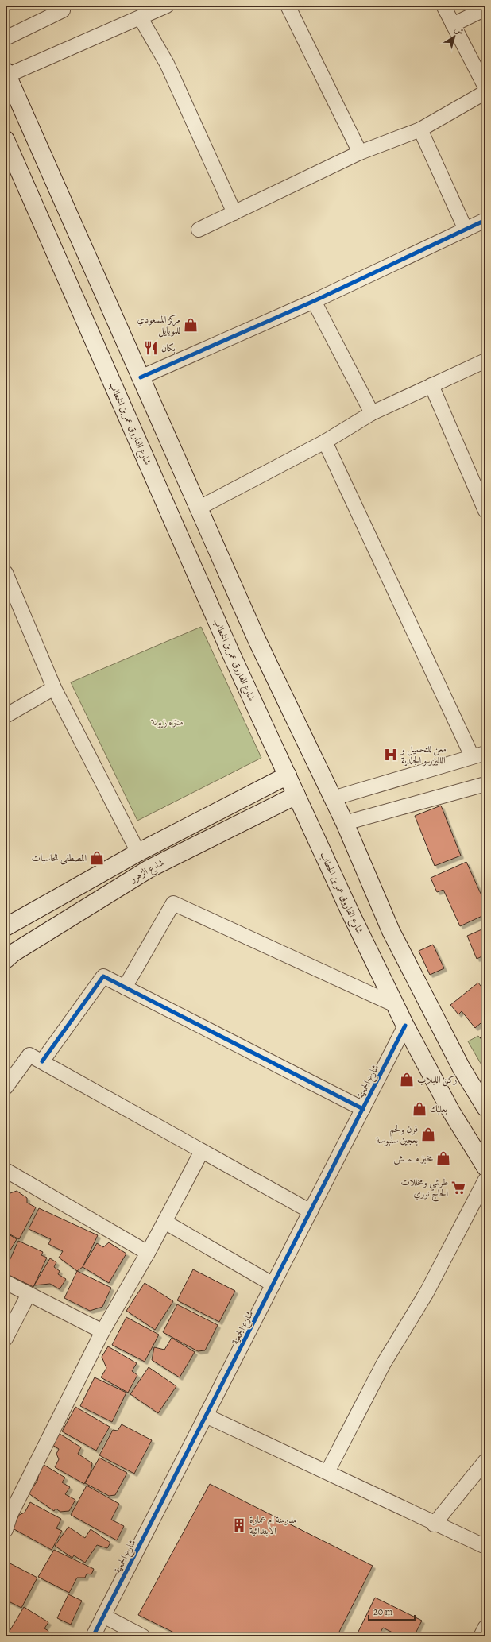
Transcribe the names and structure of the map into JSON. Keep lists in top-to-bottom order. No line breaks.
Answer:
{"streets":{"main road":["شارع الفاروق عمر بن الخطاب","شارع الزهور"],"street":["شارع الجمعية"]},"crossings":[["شارع الفاروق عمر بن الخطاب","شارع الزهور"],["شارع الفاروق عمر بن الخطاب","شارع الجمعية"]],"parks":["منتزه زيونة"],"places":{"shop":["مركز المسعودي للموبايل","المصطفى للحاسبات","ركن اللبلاب","بعلبك","فرن ولحم بعجين سنبوسة","مخبز مــمــش"],"restaurant":["بكان"],"hospital":["معن للتحميل و اللليزر و الجلدية"],"supermarket":["طرشي ومخللات الحاج نوري"],"building":["مدرسة ام عمارة الابتدائية"]},"scale_bar":"20 m","north":"top right"}
